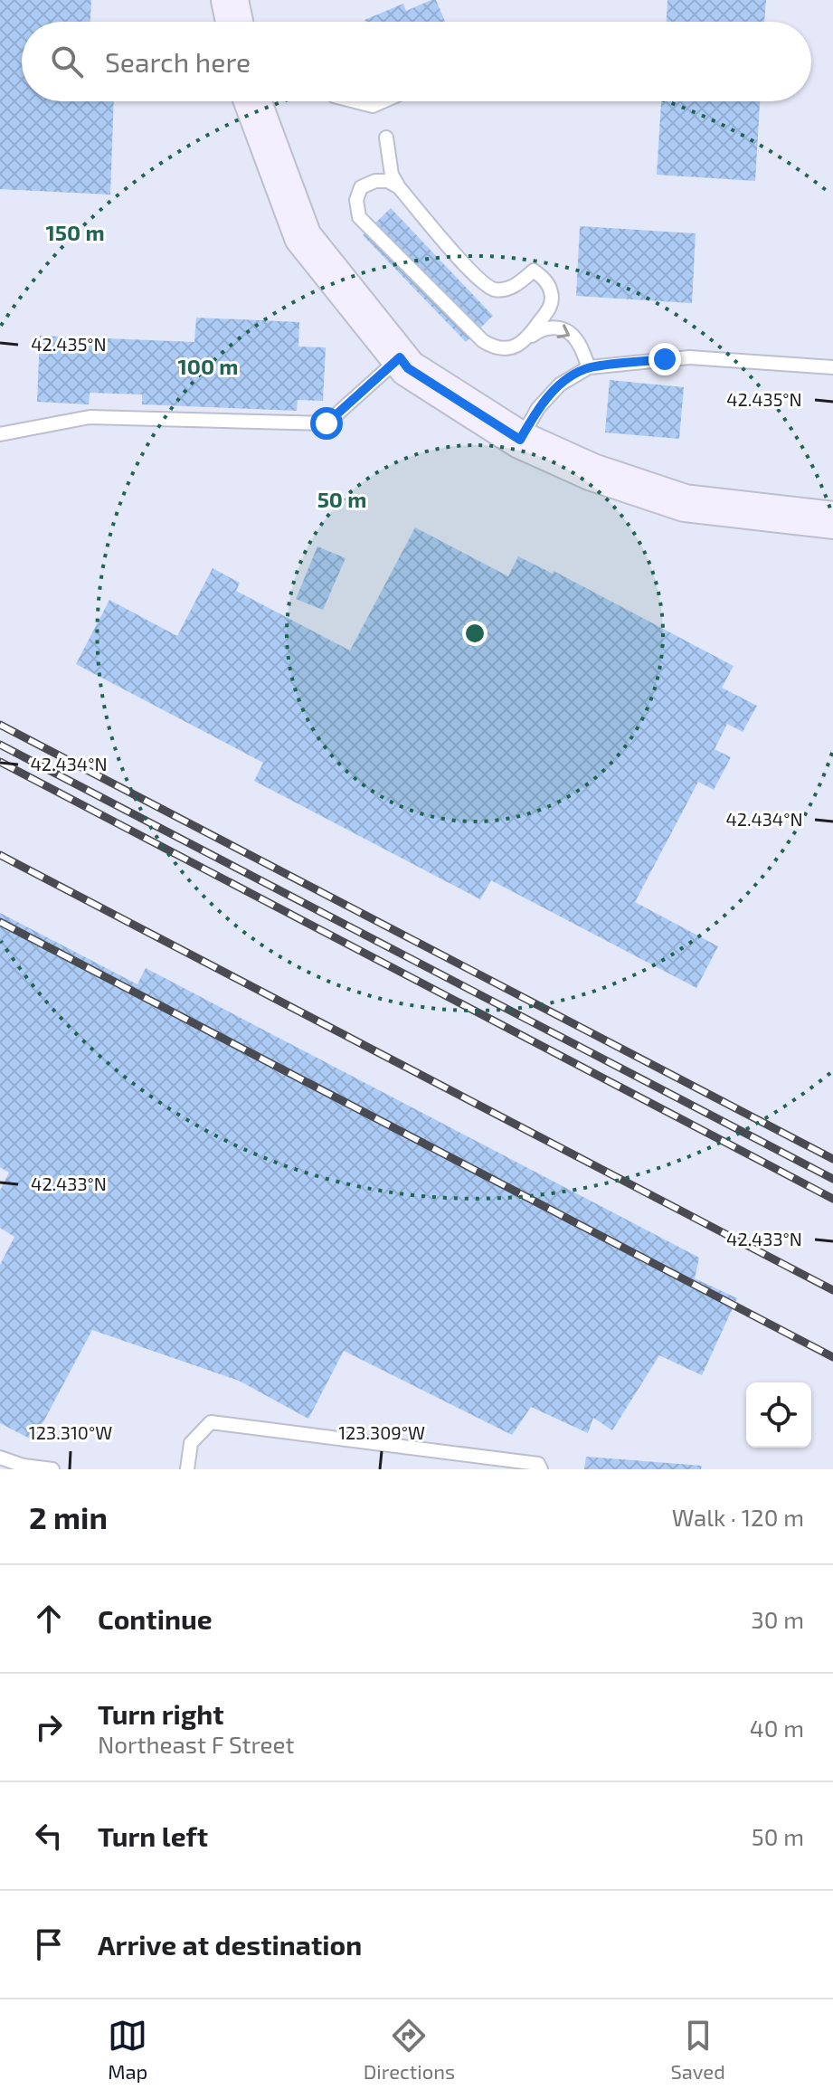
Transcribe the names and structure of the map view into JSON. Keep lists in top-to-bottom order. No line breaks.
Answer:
{"page":{"search":"Search here","heading":["2 min","Walk · 120 m"],"list":[["Continue","30 m"],["Turn right","Northeast F Street","40 m"],["Turn left","50 m"],"Arrive at destination"],"nav":["Map","Directions","Saved"]},"coordinates":["42.435°N","42.434°N","42.433°N","123.310°W","123.309°W"],"rings":["150 m","100 m","50 m"]}
